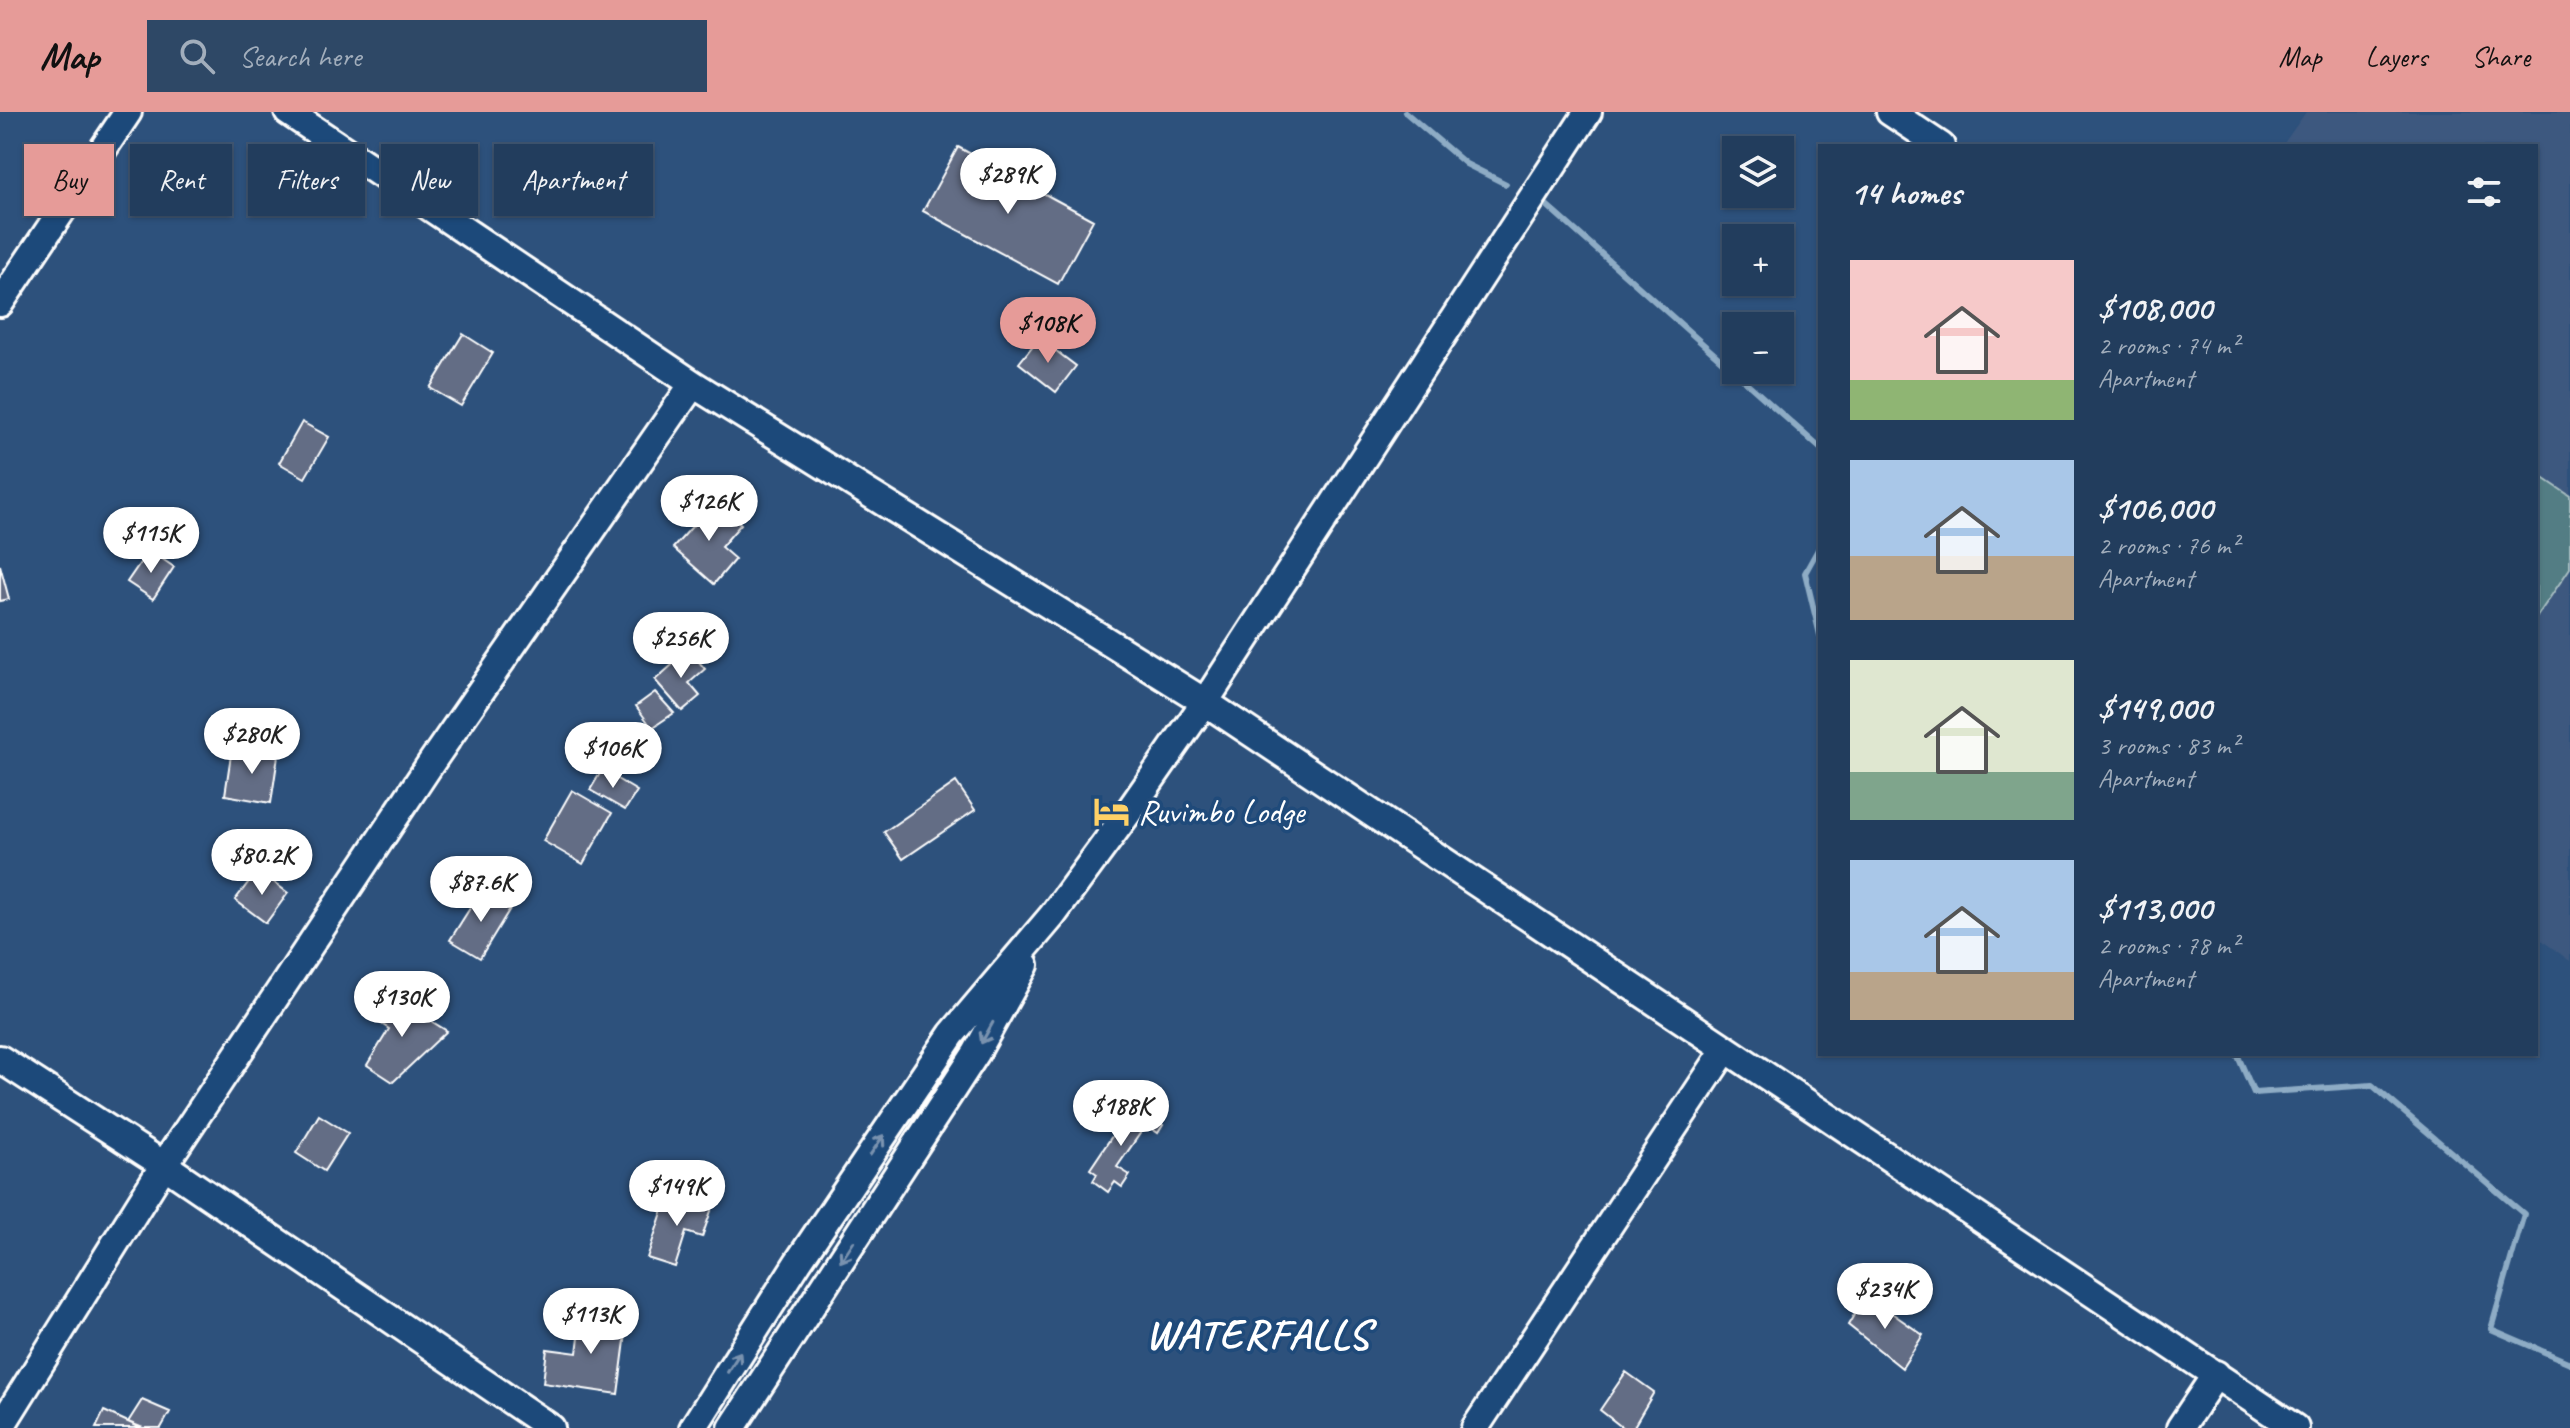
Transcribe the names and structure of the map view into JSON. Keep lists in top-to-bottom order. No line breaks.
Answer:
{"districts":["WATERFALLS"],"places":{"hotel":["Ruvimbo Lodge"]},"page":{"header":"Map","search":"Search here","nav":["Map","Layers","Share"],"map_buttons":["+","−"],"chip":["Buy","Rent","Filters","New","Apartment"],"heading":"14 homes","price":["$289K","$108K","$126K","$115K","$256K","$280K","$106K","$80.2K","$87.6K","$130K","$188K","$149K","$234K","$113K"],"list":[{"name":"$108,000","note":"2 rooms · 74 m² · Apartment"},{"name":"$106,000","note":"2 rooms · 76 m² · Apartment"},{"name":"$149,000","note":"3 rooms · 83 m² · Apartment"},{"name":"$113,000","note":"2 rooms · 78 m² · Apartment"}]}}
